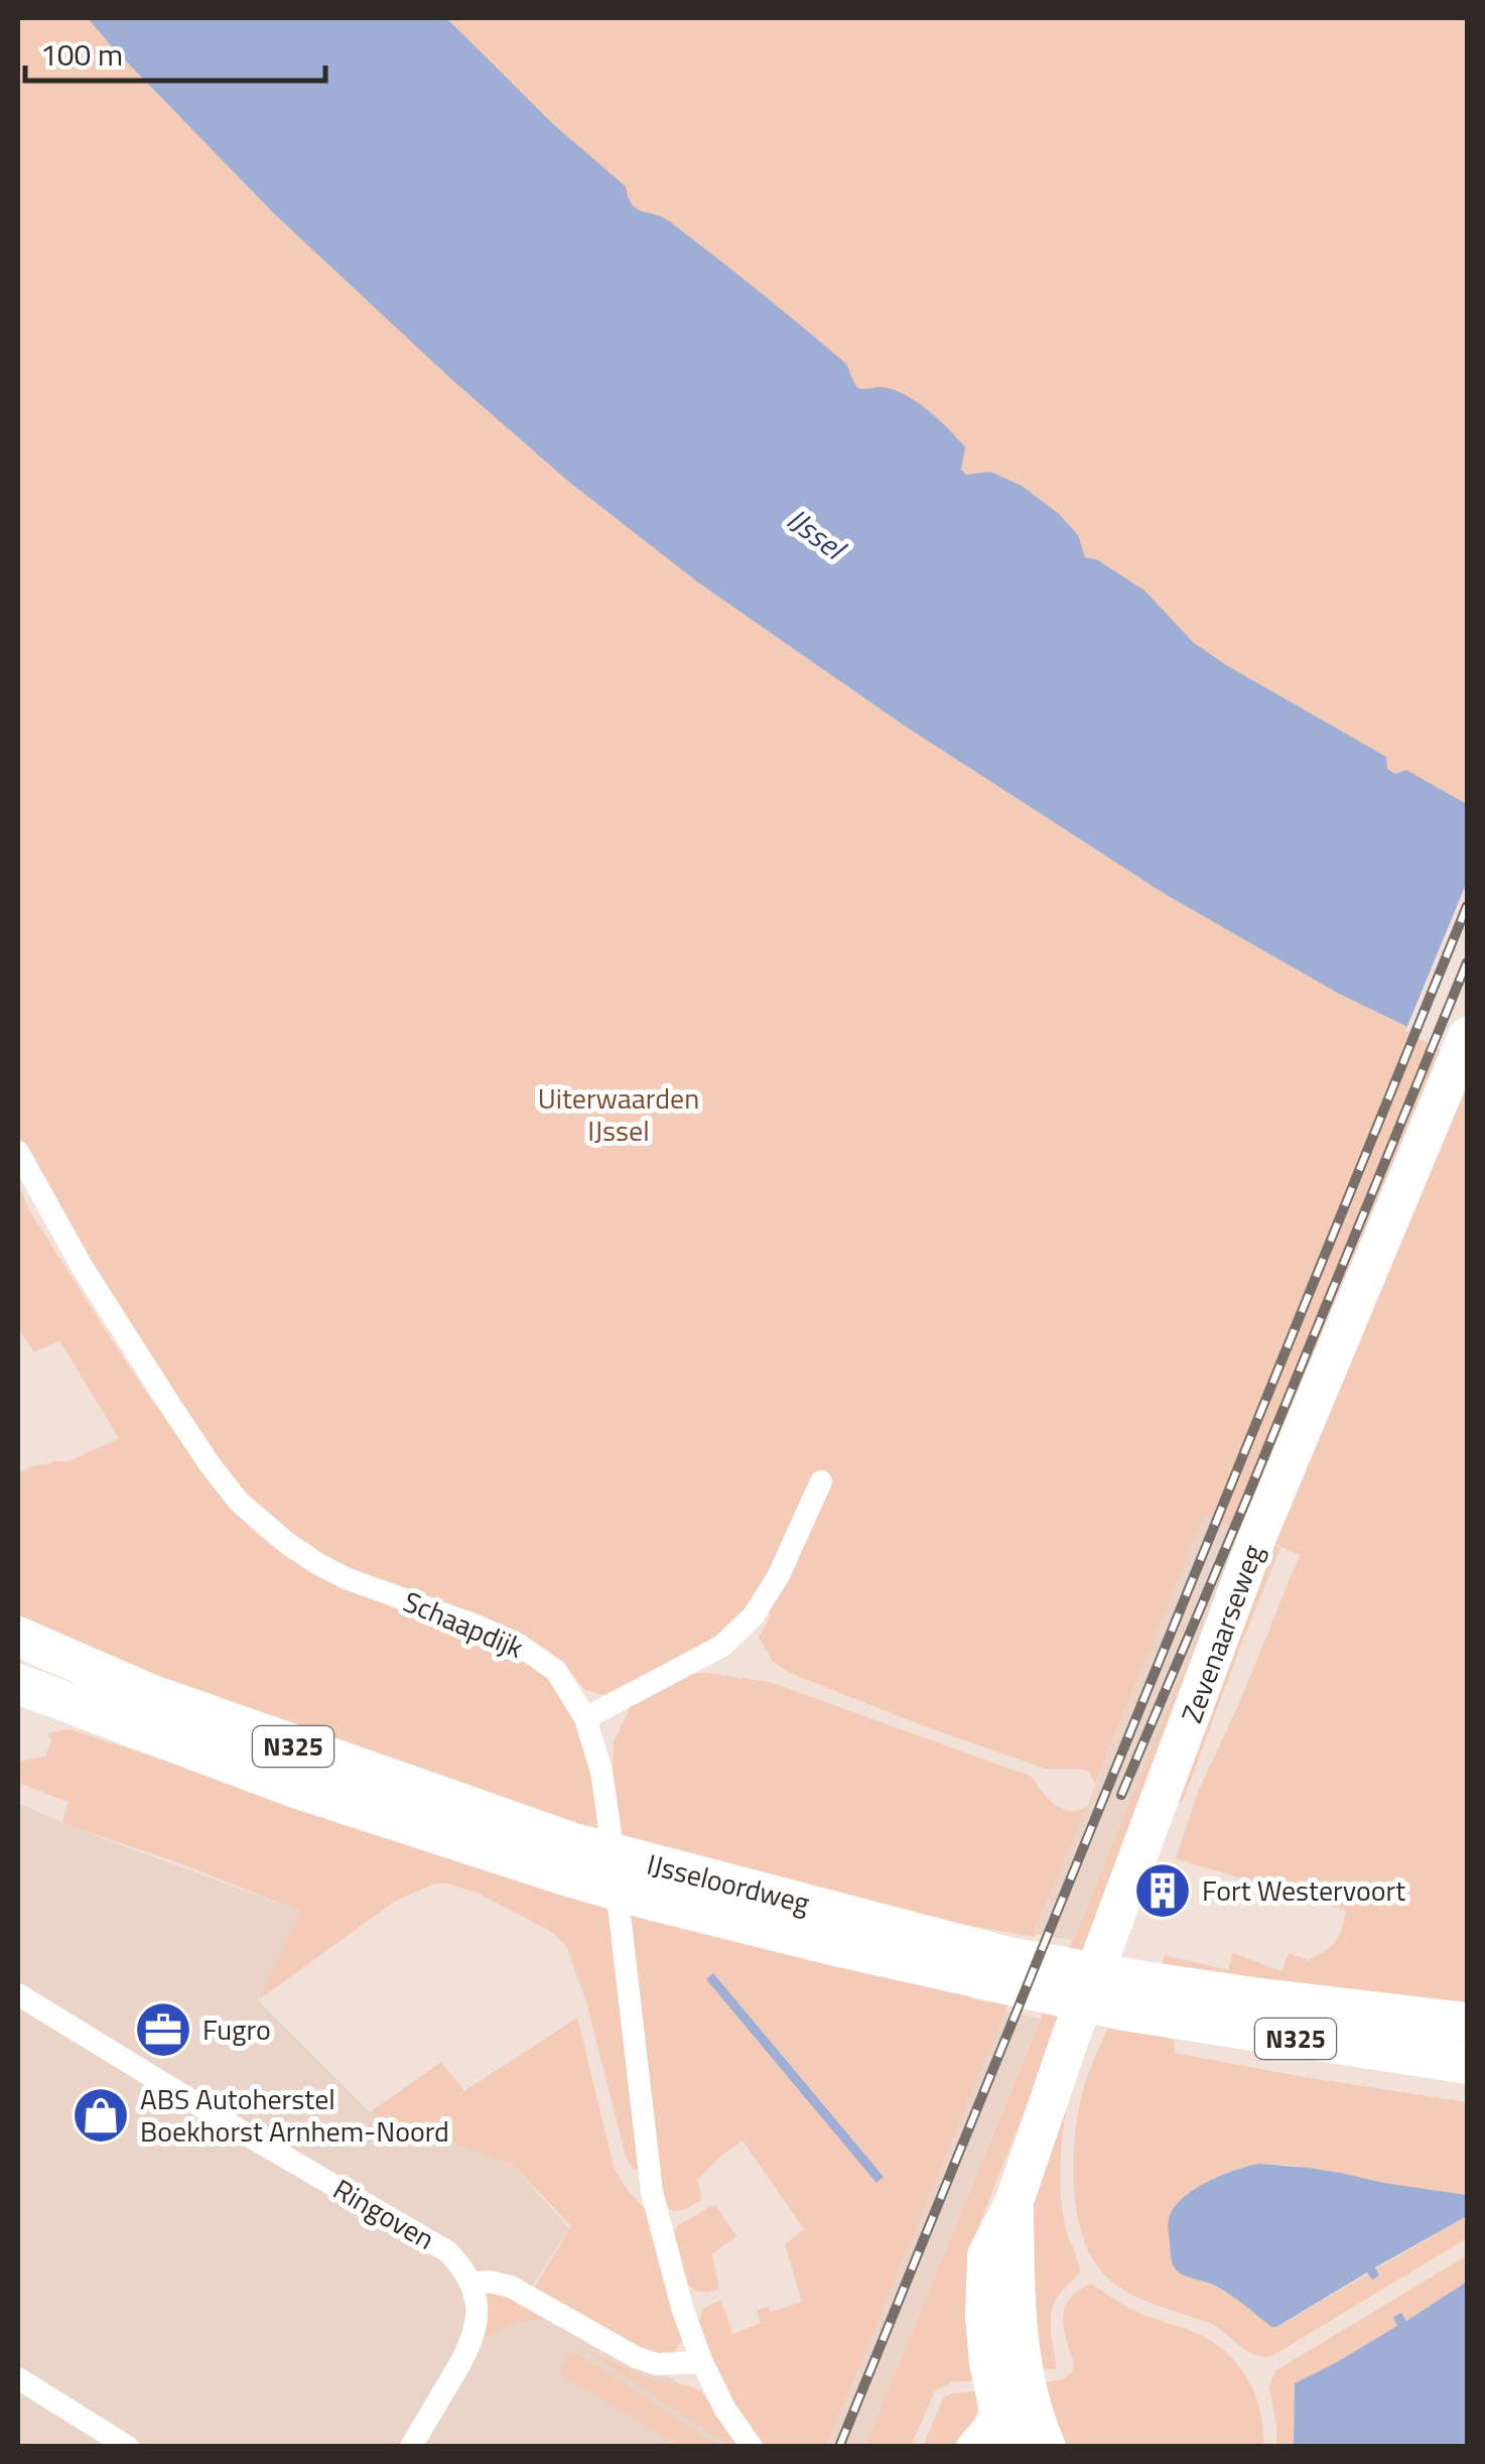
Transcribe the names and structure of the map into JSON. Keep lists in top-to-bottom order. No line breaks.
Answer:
{"streets":{"highway":["N325","IJsseloordweg"],"main road":["Zevenaarseweg"],"street":["Schaapdijk","Ringoven"]},"water":["IJssel"],"parks":["Uiterwaarden IJssel"],"places":{"building":["Fort Westervoort"],"office":["Fugro"],"shop":["ABS Autoherstel Boekhorst Arnhem-Noord"]},"scale_bar":"100 m"}
